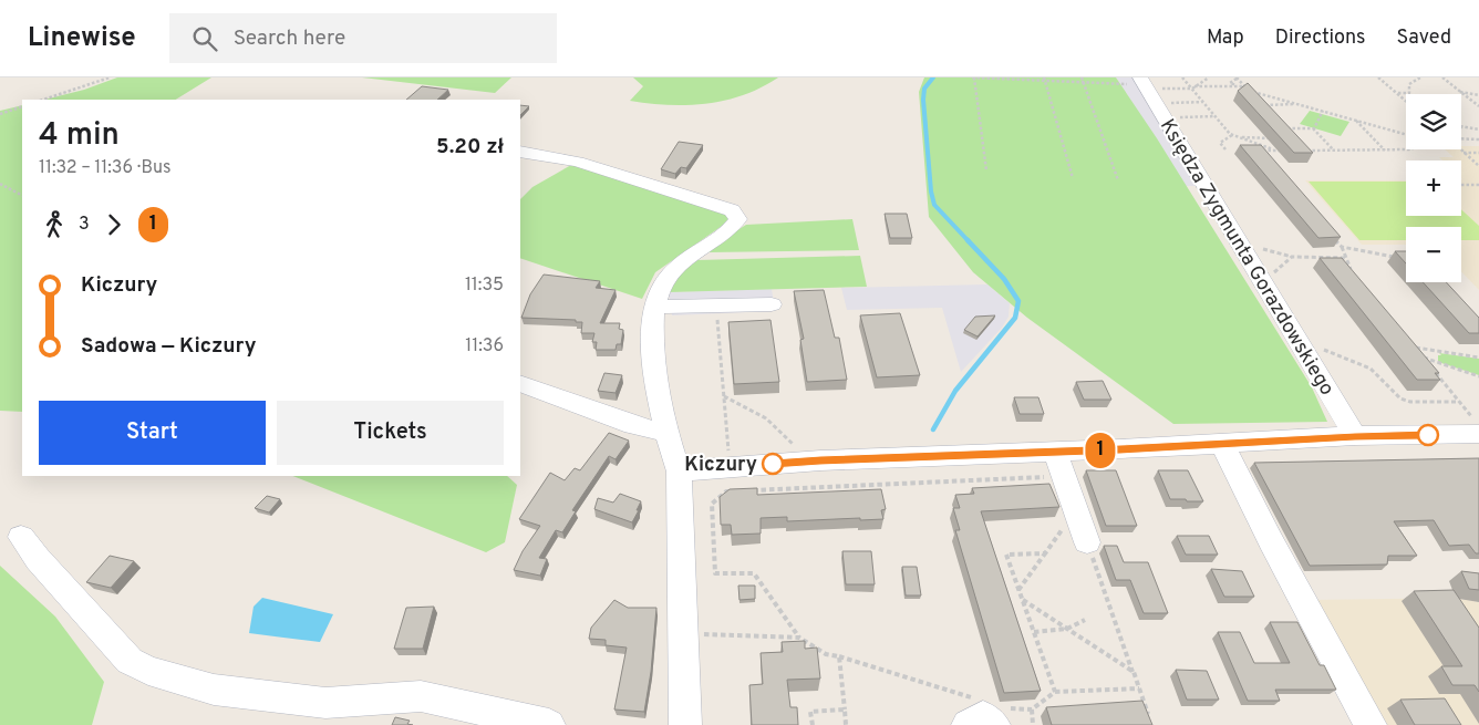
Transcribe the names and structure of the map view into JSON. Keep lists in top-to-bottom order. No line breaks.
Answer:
{"streets":{"street":["Księdza Zygmunta Gorazdowskiego"]},"places":["Kiczury"],"lines":["bus line 1"],"page":{"header":"Linewise","search":"Search here","nav":["Map","Directions","Saved"],"on_map":"1","map_buttons":["+","−"],"heading":["4 min","11:32 – 11:36 · Bus","5.20 zł"],"legs":["3","1"],"list":[{"name":"Kiczury","value":"11:35"},{"name":"Sadowa — Kiczury","value":"11:36"}],"buttons":["Start","Tickets"]}}
